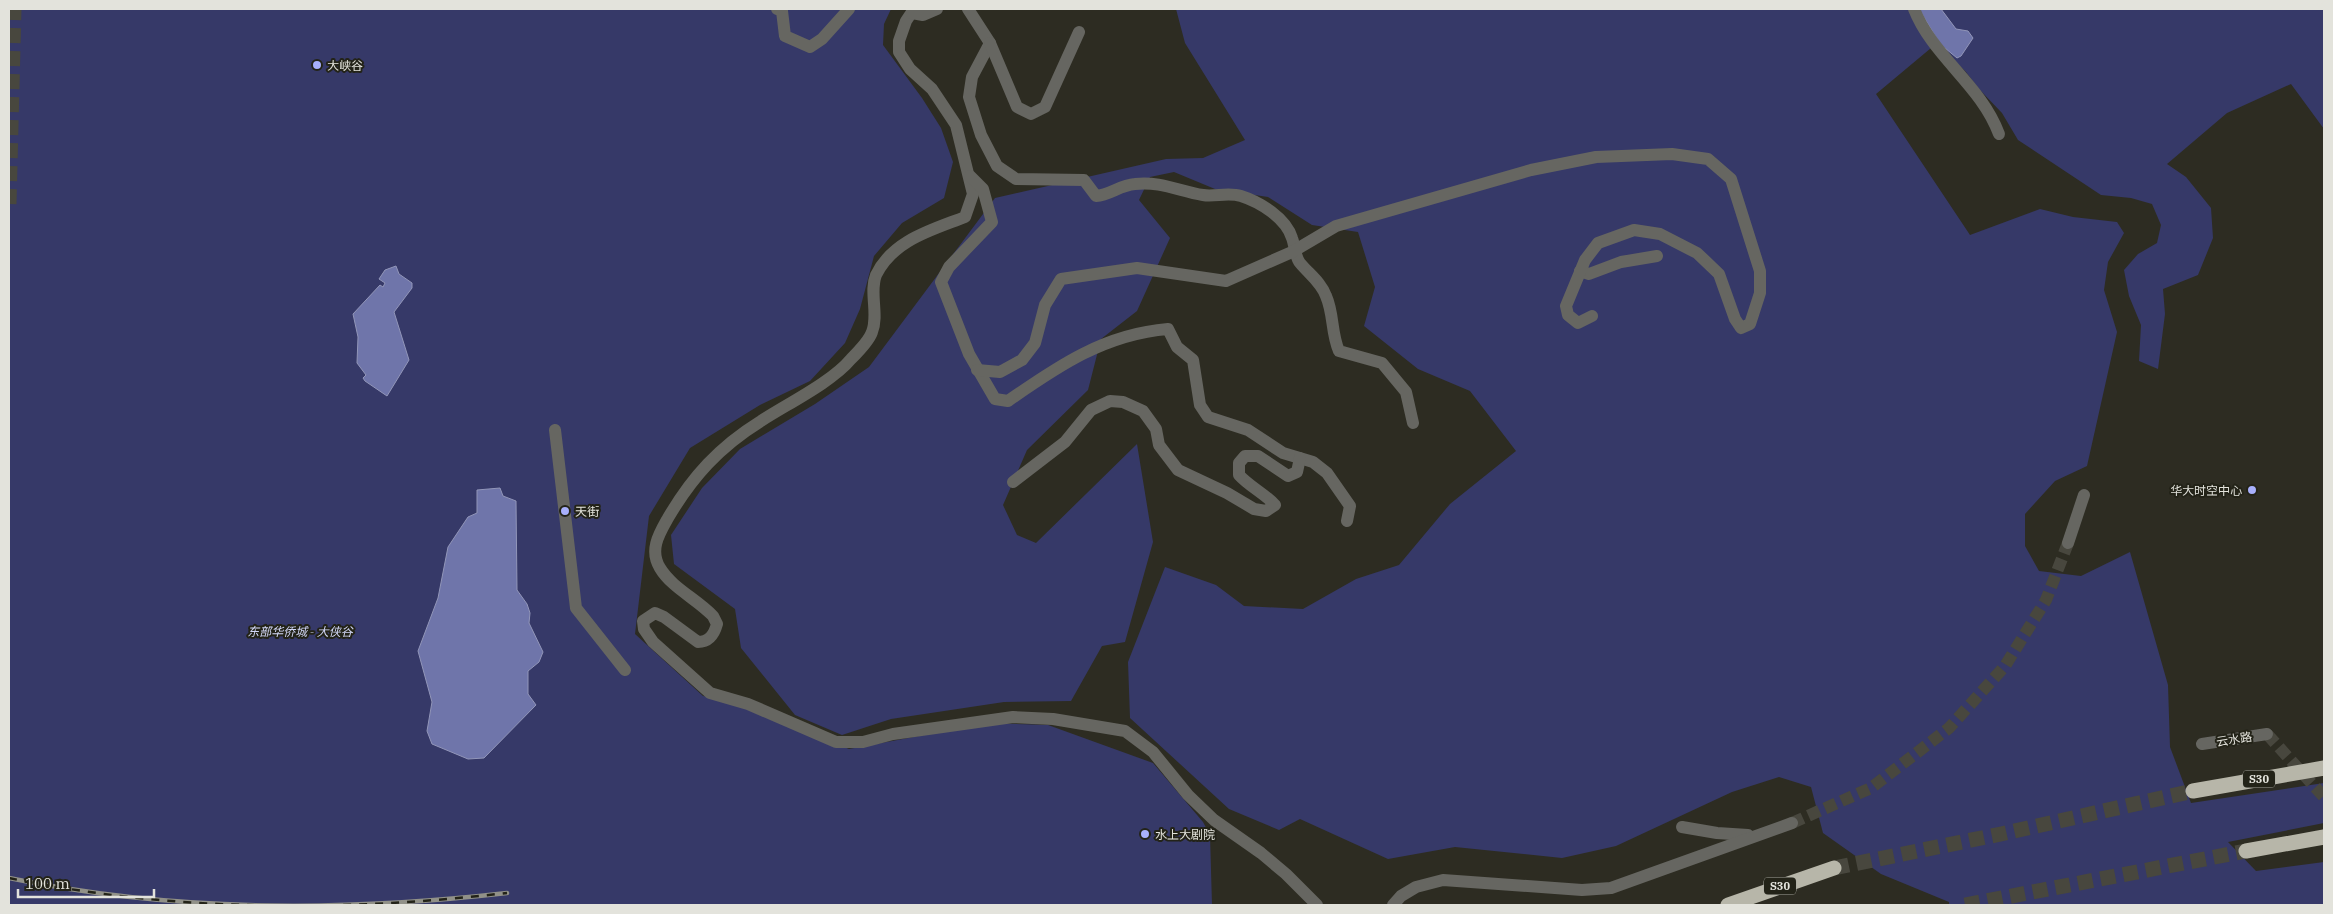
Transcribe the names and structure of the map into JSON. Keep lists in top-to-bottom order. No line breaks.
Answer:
{"streets":{"highway":["S30"],"street":["云水路"]},"parks":["东部华侨城 - 大侠谷"],"places":["大峡谷","华大时空中心","天街","水上大剧院"],"scale_bar":"100 m"}
